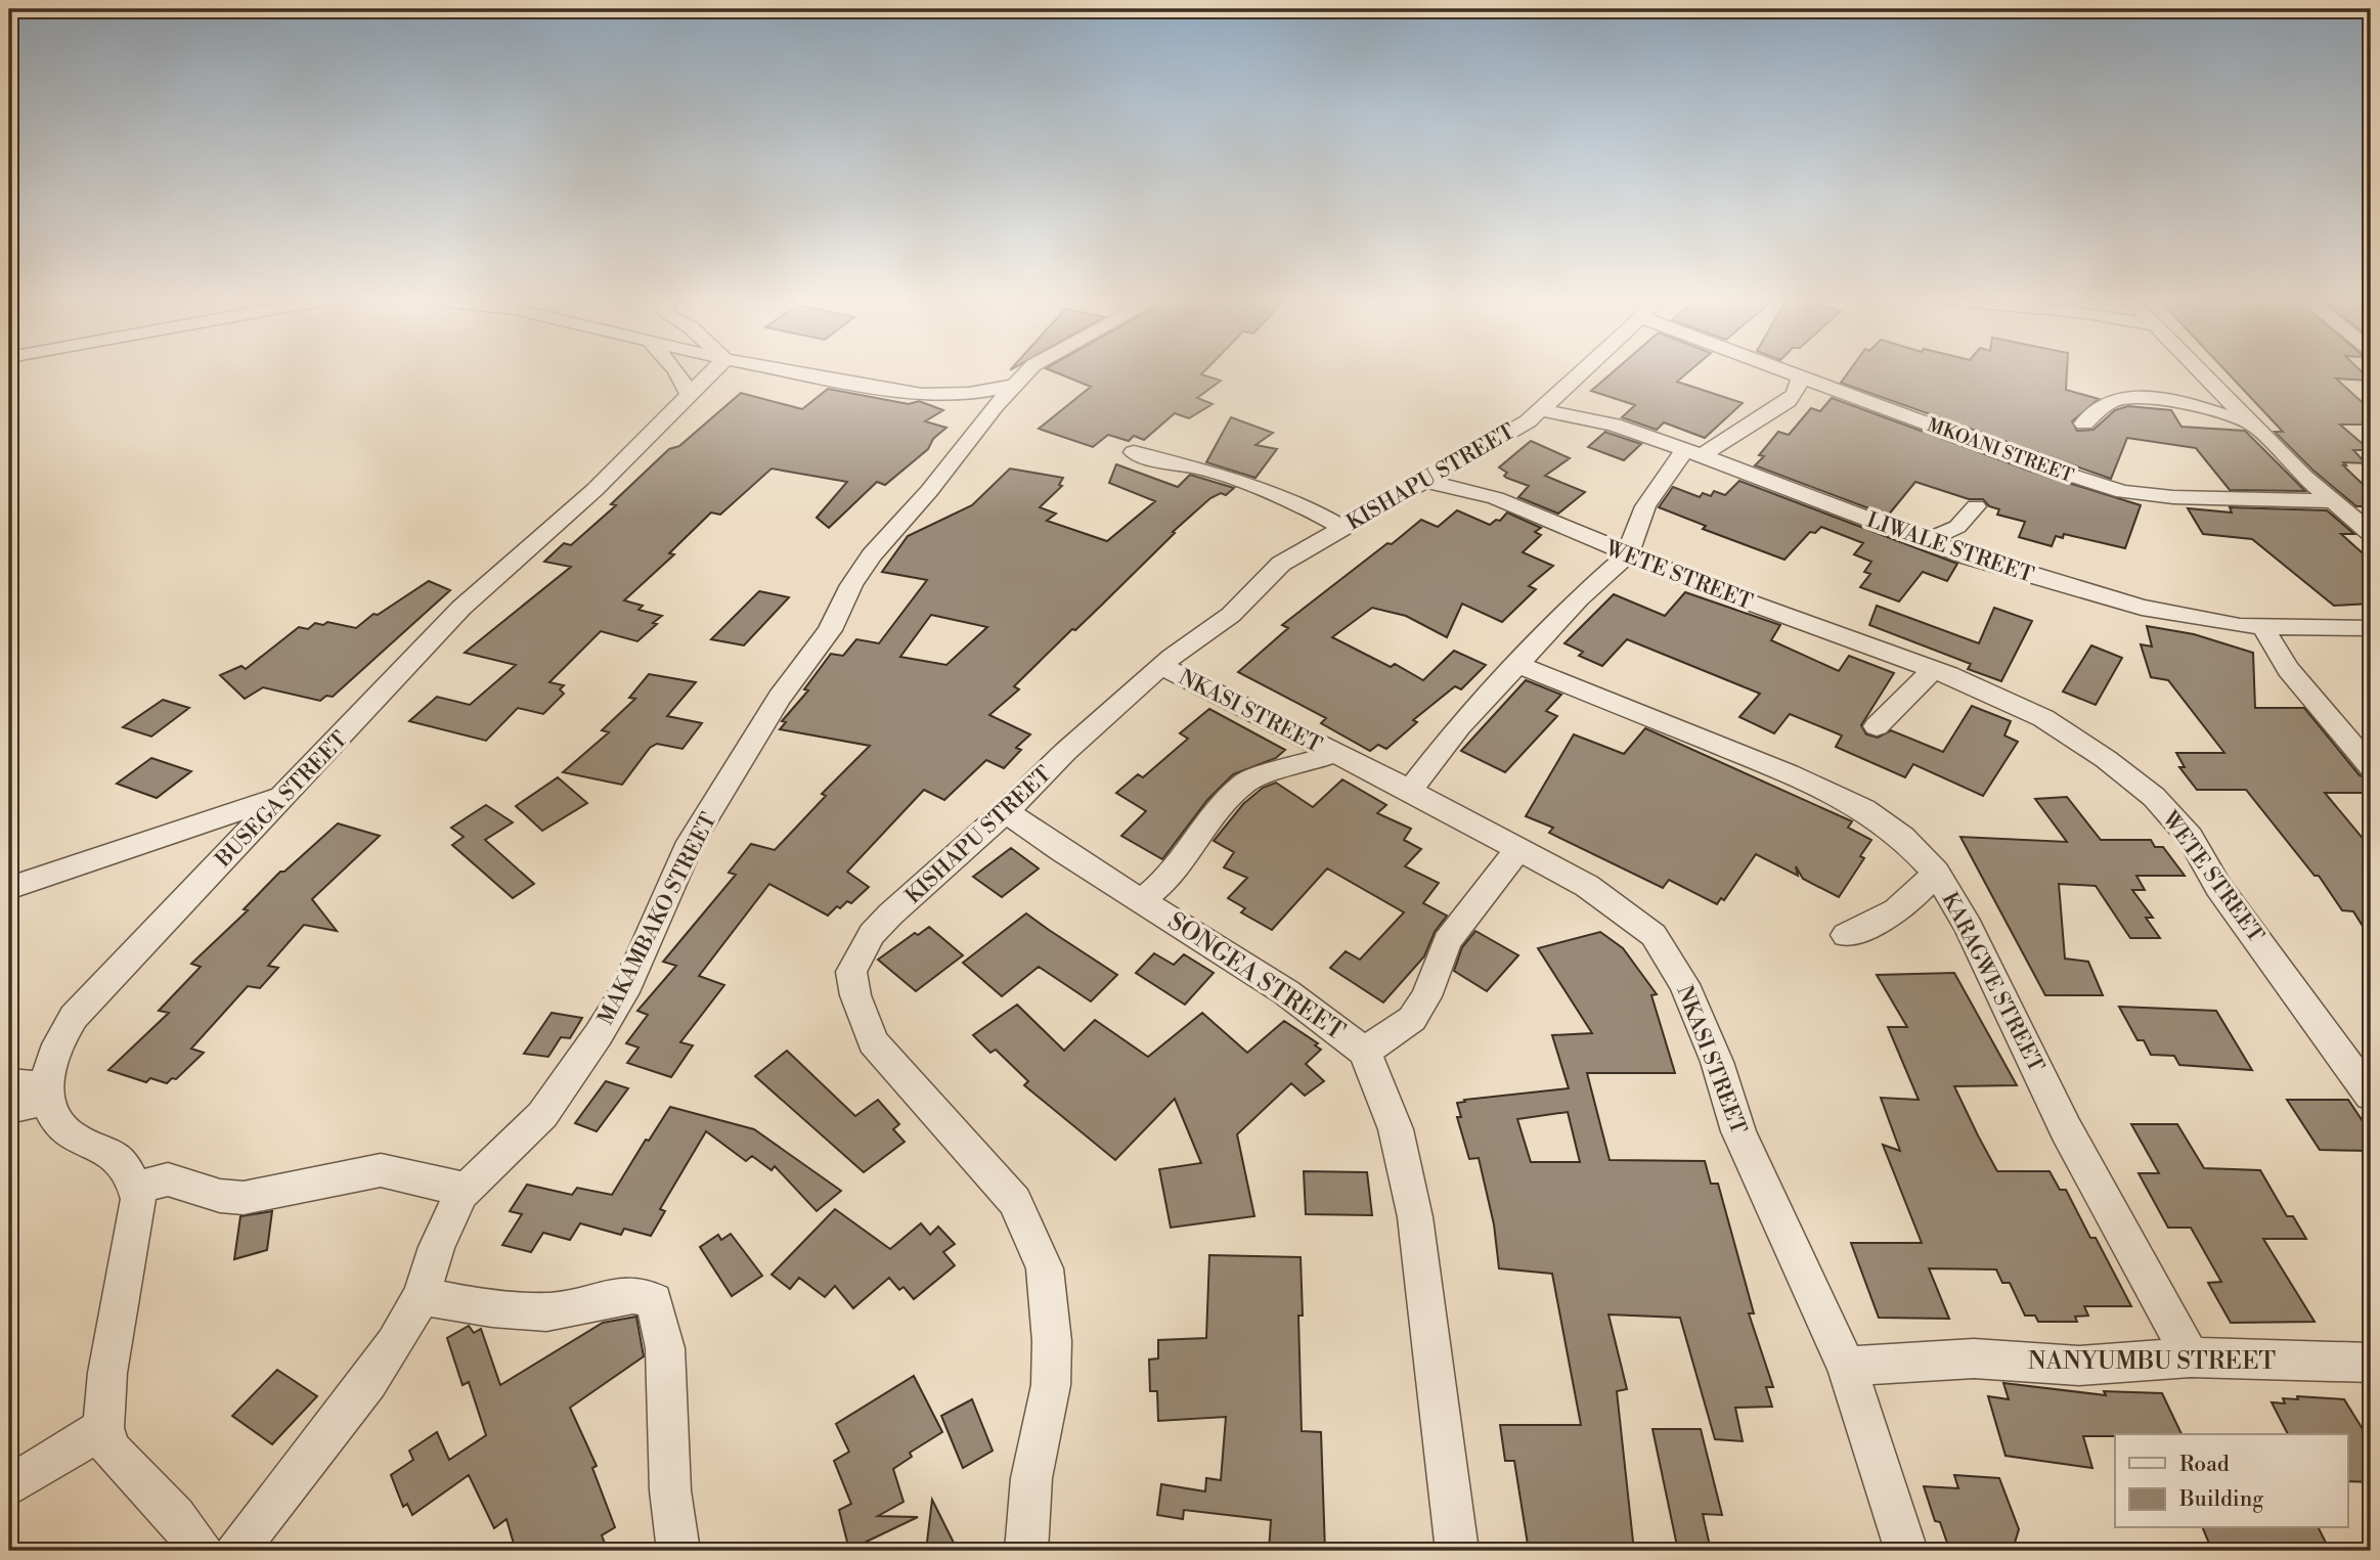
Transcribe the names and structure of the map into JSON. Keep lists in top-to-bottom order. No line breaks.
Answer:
{"streets":{"street":["MKOANI STREET","KISHAPU STREET","LIWALE STREET","WETE STREET","NKASI STREET","BUSEGA STREET","MAKAMBAKO STREET","SONGEA STREET","KARAGWE STREET","NANYUMBU STREET"]},"crossings":[["KISHAPU STREET","LIWALE STREET"],["KISHAPU STREET","WETE STREET"],["KISHAPU STREET","NKASI STREET"],["KISHAPU STREET","SONGEA STREET"],["NKASI STREET","NANYUMBU STREET"],["KARAGWE STREET","NANYUMBU STREET"]],"legend":["Road","Building"]}
